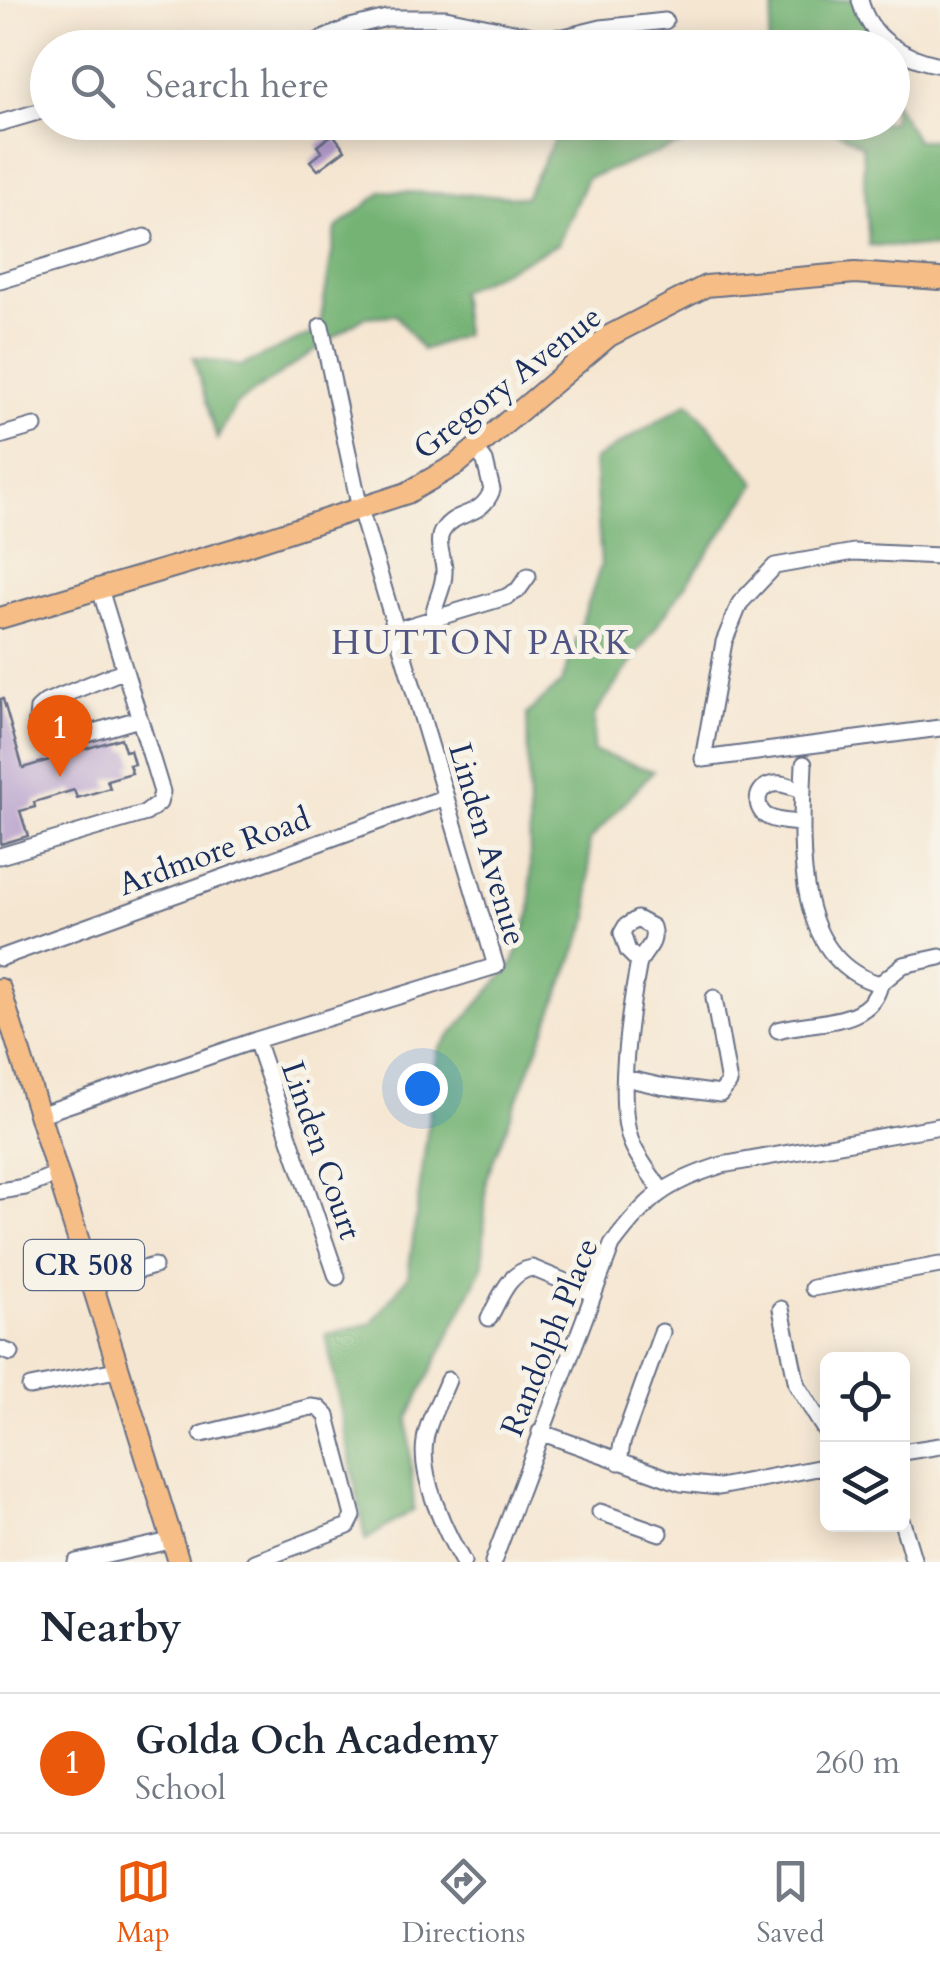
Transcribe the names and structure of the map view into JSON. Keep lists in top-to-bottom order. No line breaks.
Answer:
{"streets":{"main road":["Gregory Avenue","CR 508"],"street":["Linden Avenue","Ardmore Road","Linden Court","Randolph Place"]},"crossings":[["Gregory Avenue","Linden Avenue"],["Linden Avenue","Ardmore Road"],["Linden Avenue","Linden Court"],["Linden Avenue","CR 508"]],"districts":["HUTTON PARK"],"page":{"search":"Search here","pins":"1","heading":"Nearby","list":[{"mark":"1","name":"Golda Och Academy","note":"School","value":"260 m"}],"nav":["Map","Directions","Saved"]}}
